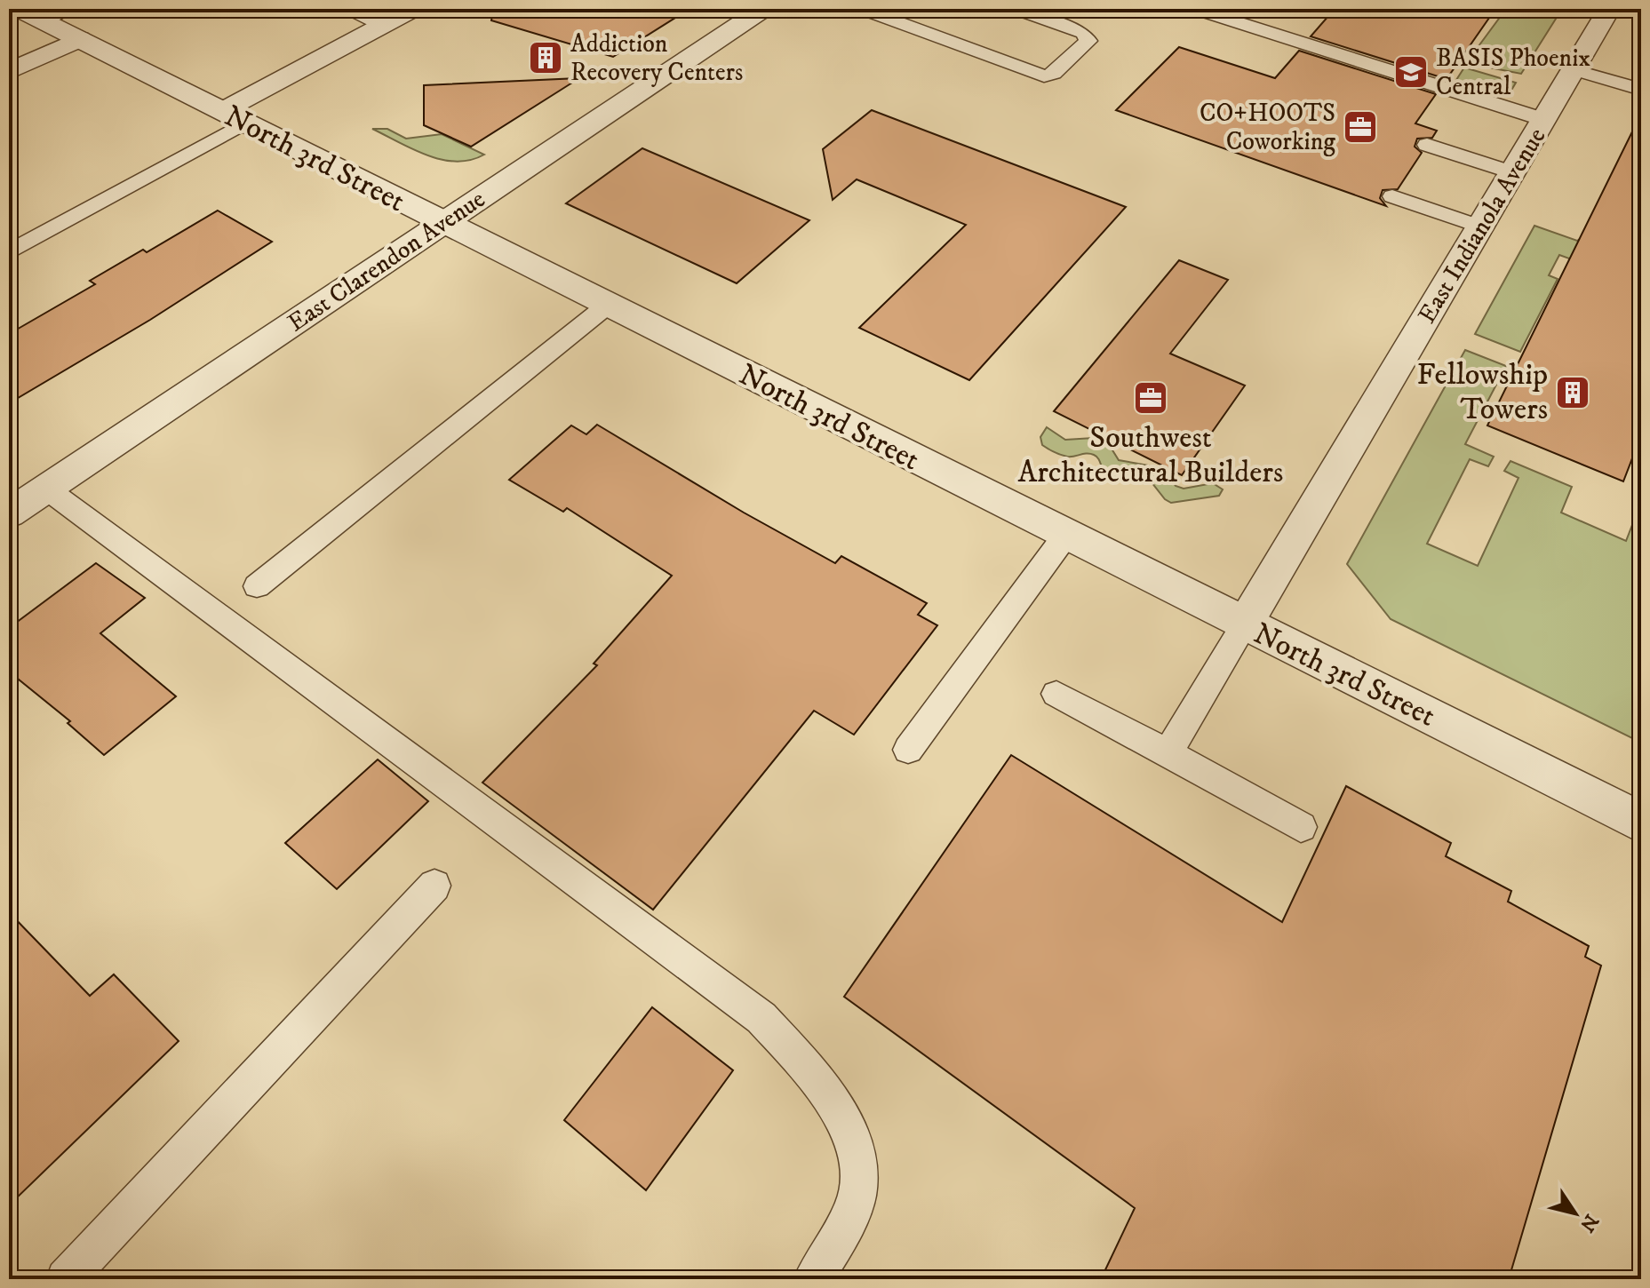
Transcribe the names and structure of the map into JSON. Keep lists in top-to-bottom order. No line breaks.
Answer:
{"streets":{"street":["North 3rd Street","East Indianola Avenue","East Clarendon Avenue"]},"crossings":[["North 3rd Street","East Indianola Avenue"],["North 3rd Street","East Clarendon Avenue"]],"places":{"building":["Addiction Recovery Centers","Fellowship Towers"],"school or university":["BASIS Phoenix Central"],"office":["CO+HOOTS Coworking","Southwest Architectural Builders"]},"north":"bottom right"}
